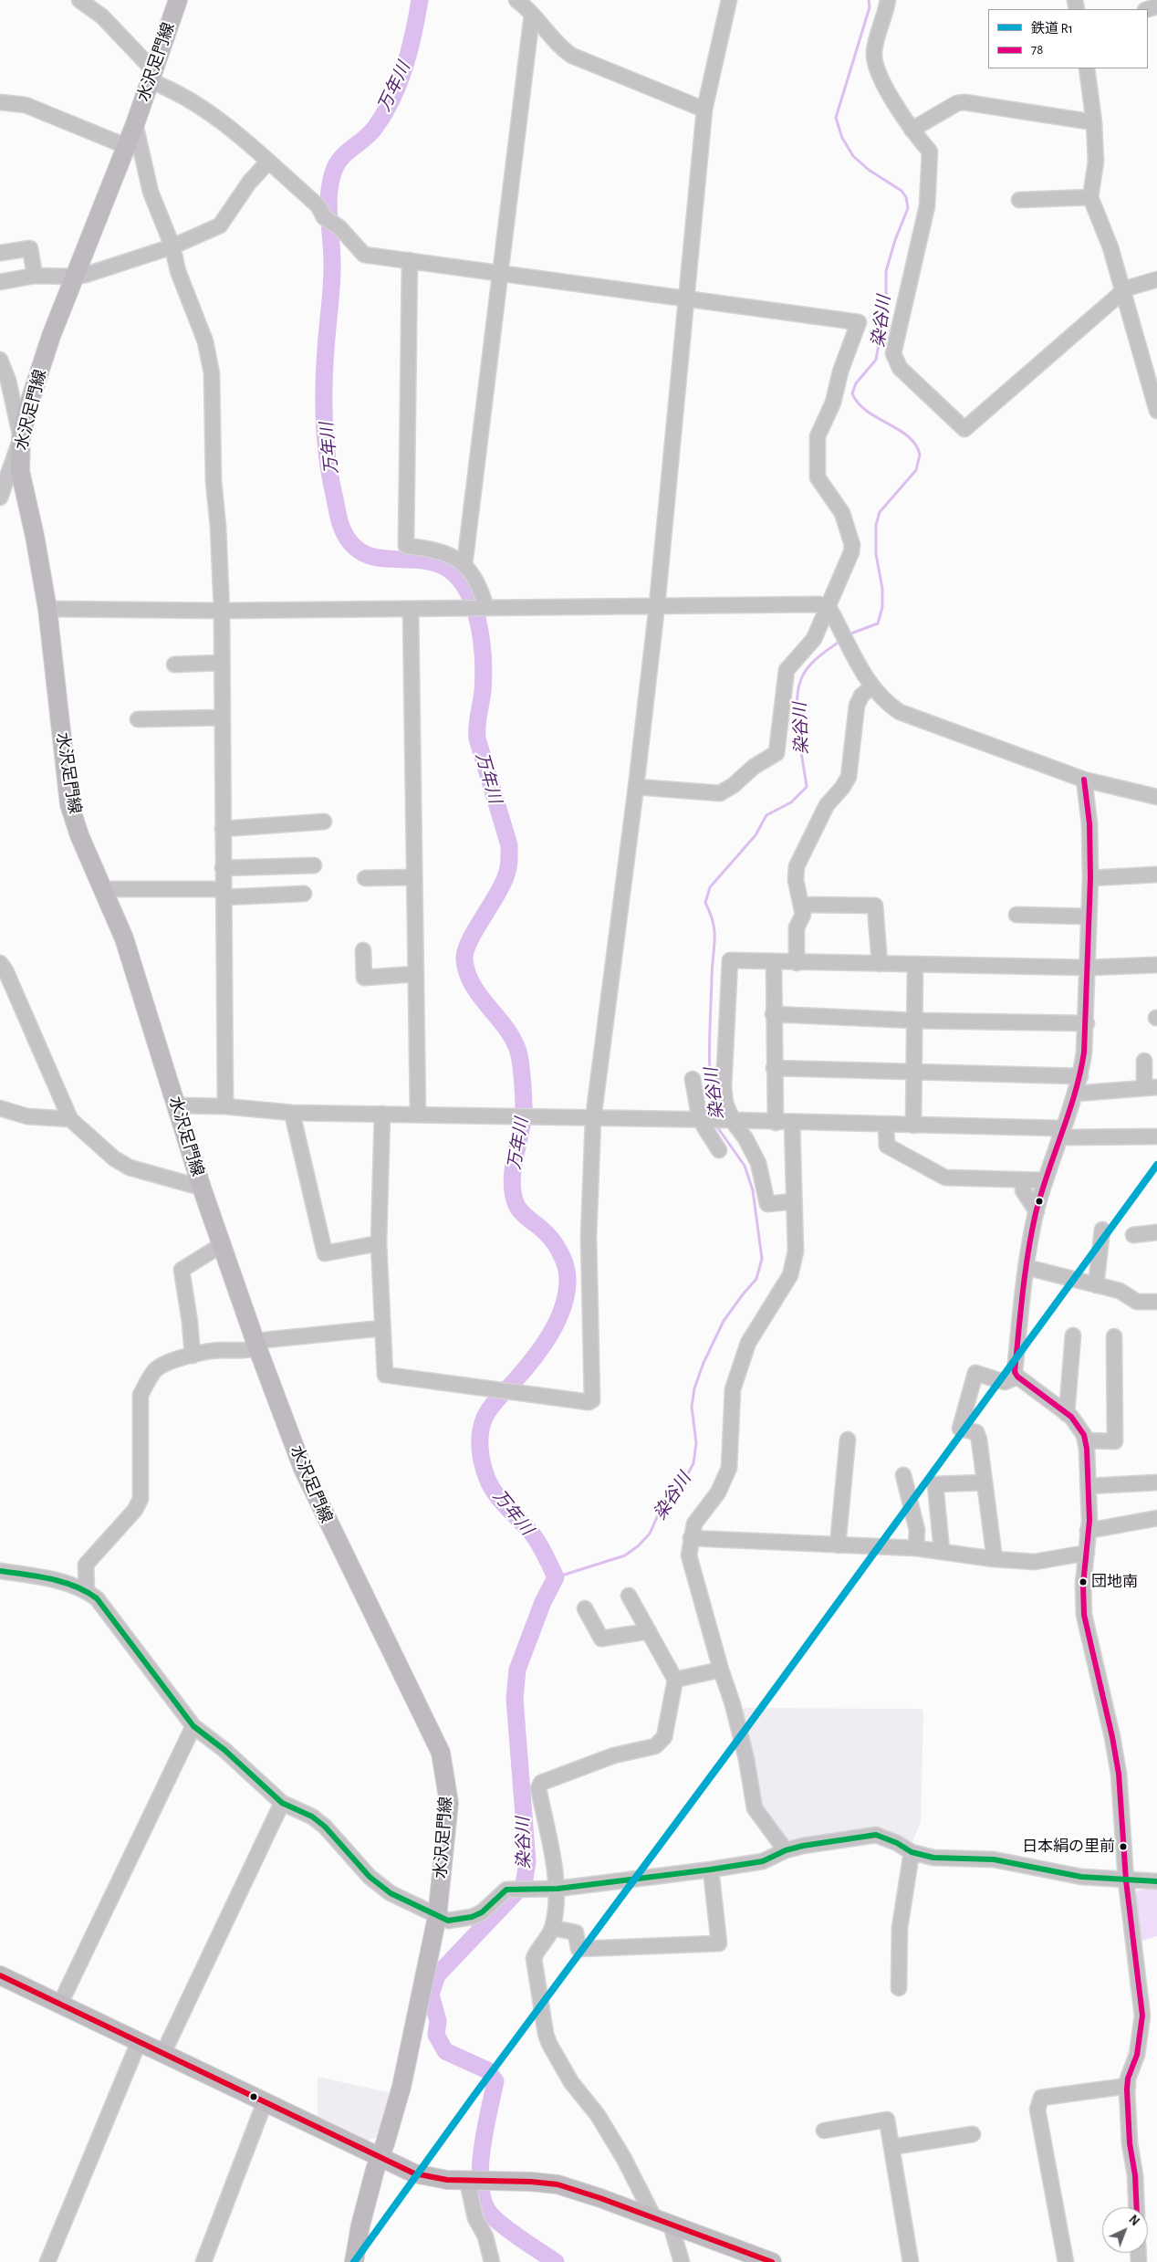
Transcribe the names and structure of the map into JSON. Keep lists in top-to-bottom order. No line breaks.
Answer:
{"streets":{"main road":["水沢足門線"]},"water":["万年川","染谷川"],"places":["団地南","日本絹の里前"],"lines":["transit line 78","rail line R1"],"legend":["鉄道 R1","78"],"north":"top right"}
